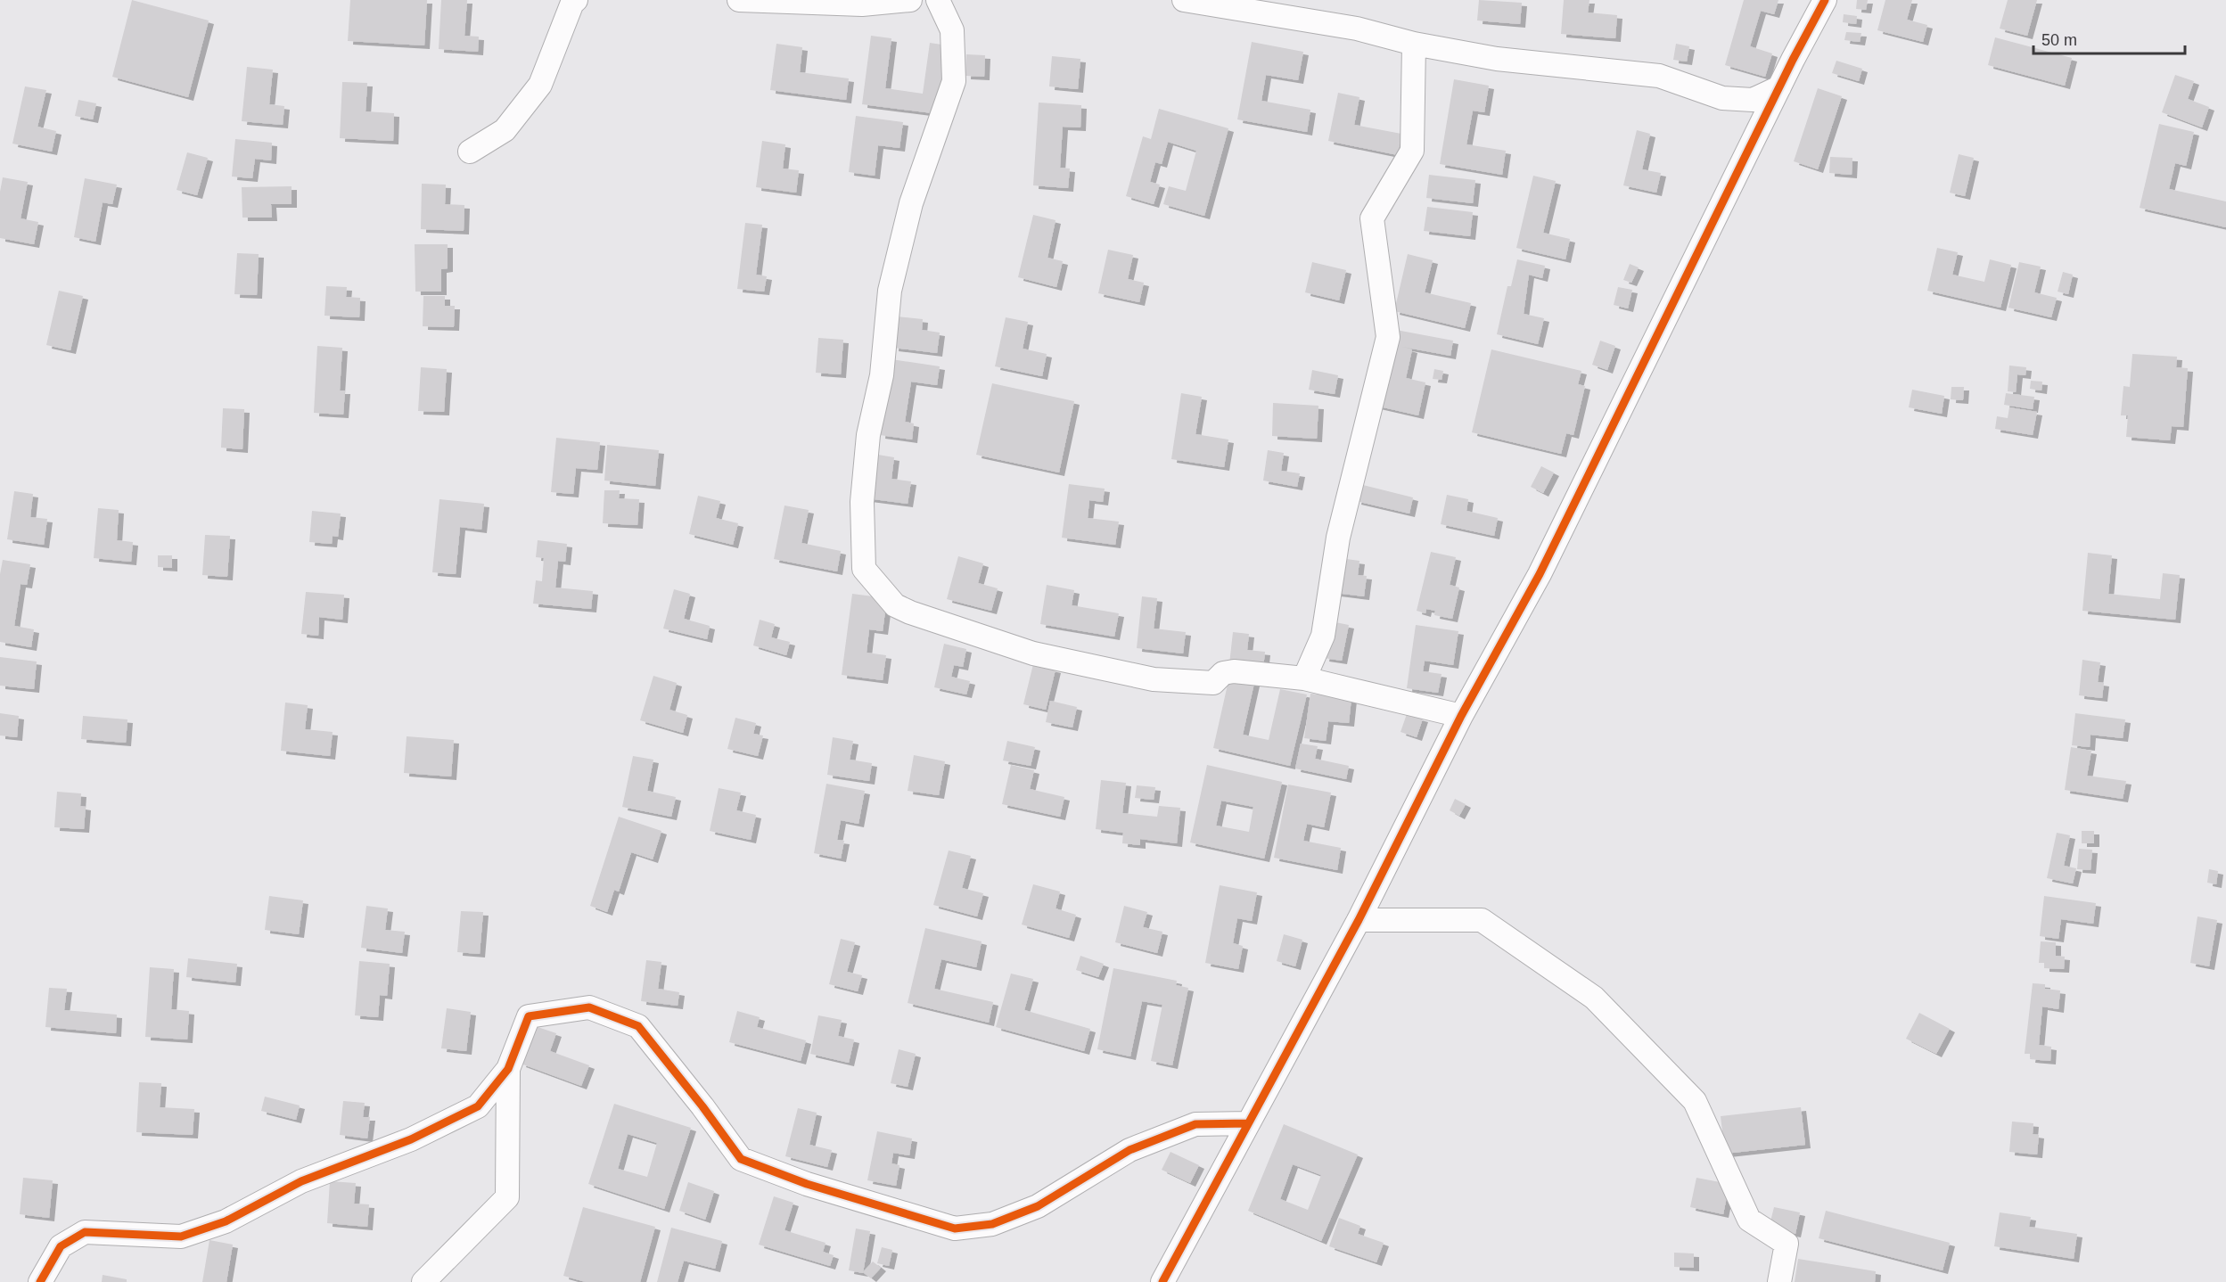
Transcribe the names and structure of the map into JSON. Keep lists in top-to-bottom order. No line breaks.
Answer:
{"scale_bar":"50 m"}
